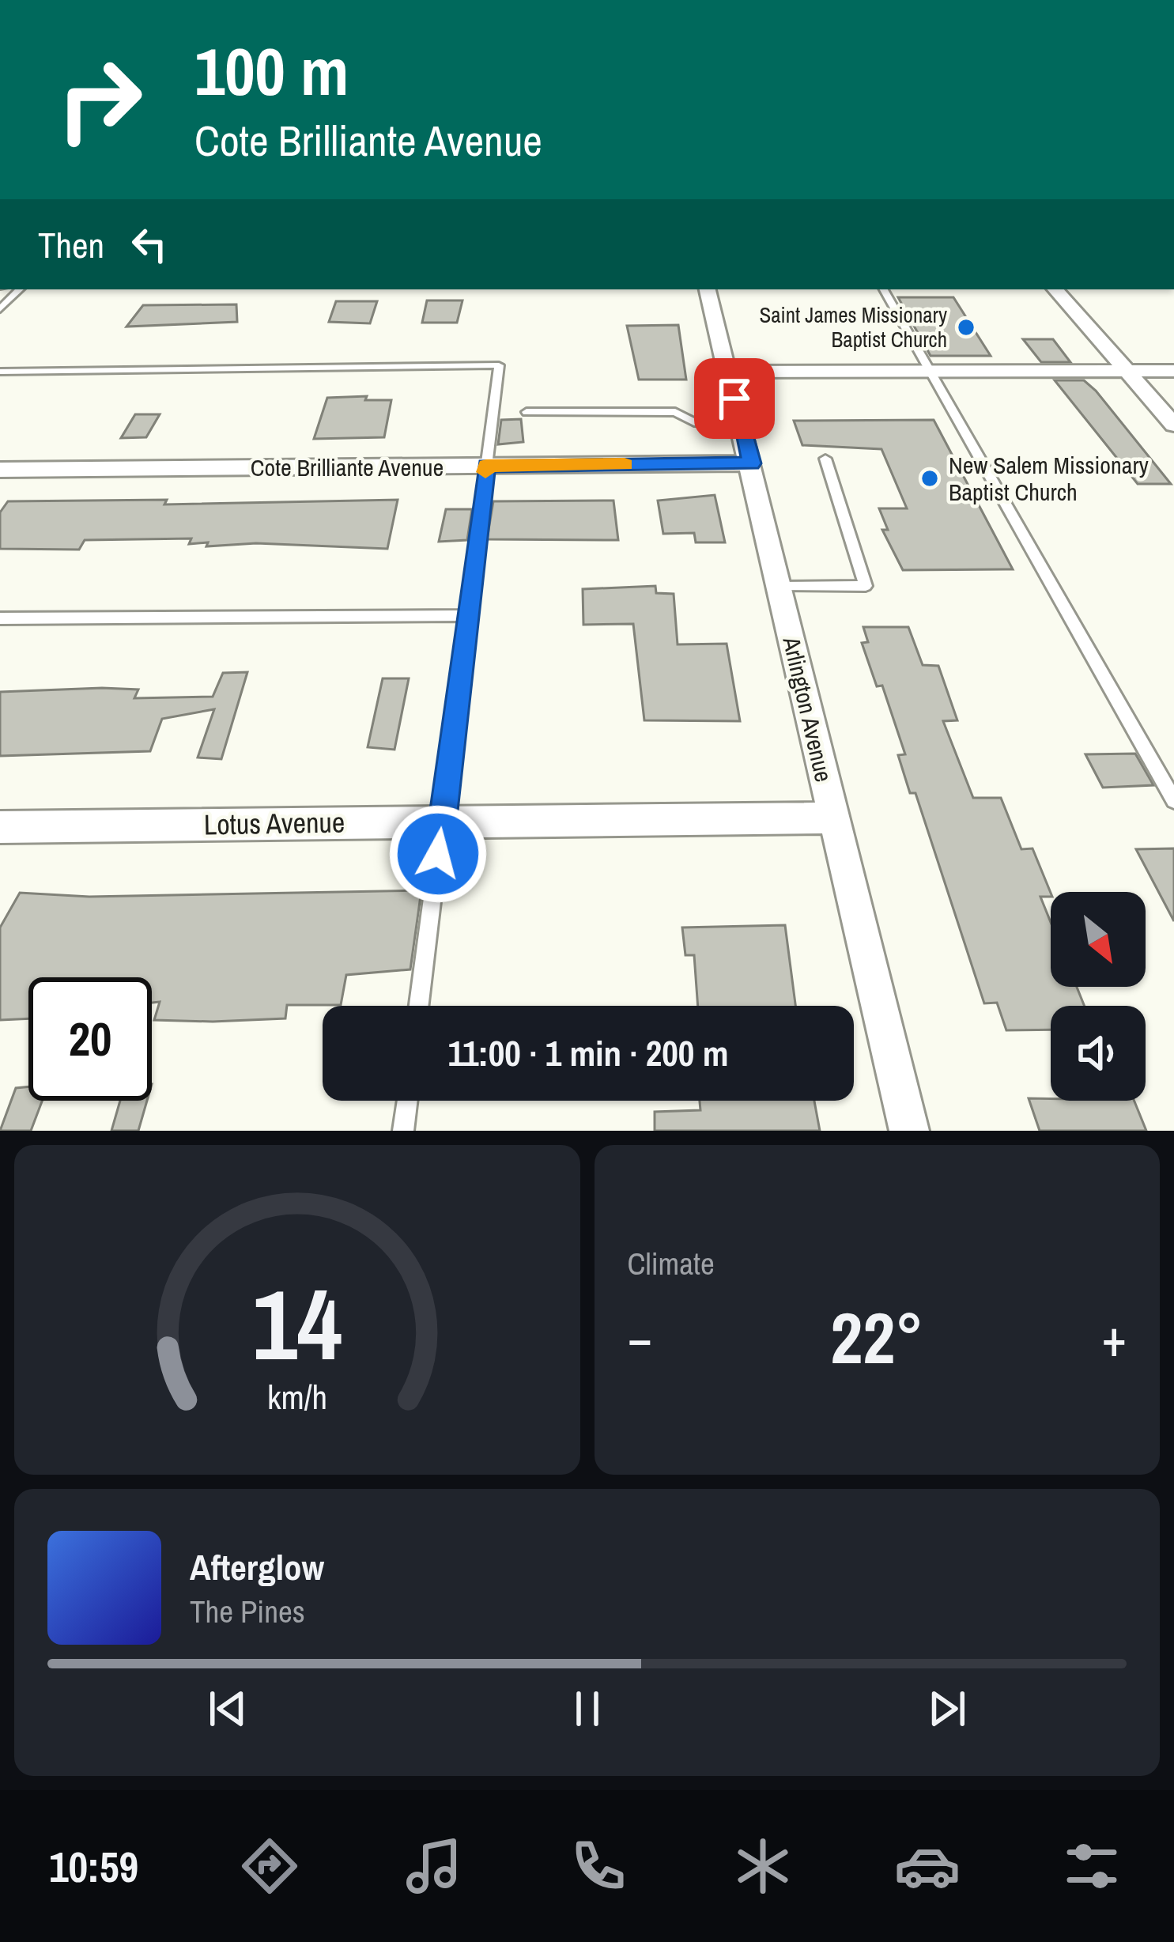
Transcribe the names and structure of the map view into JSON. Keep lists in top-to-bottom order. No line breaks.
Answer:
{"streets":{"street":["Cote Brilliante Avenue","Arlington Avenue","Lotus Avenue"]},"crossings":[["Cote Brilliante Avenue","Arlington Avenue"],["Arlington Avenue","Lotus Avenue"]],"places":["Saint James Missionary Baptist Church","New Salem Missionary Baptist Church"],"north":"bottom right","page":{"turn":["100 m","Cote Brilliante Avenue"],"then":"Then","limit":"20","trip":"11:00 · 1 min · 200 m","tile":"Climate","heat":["−","22°","+"],"song":["Afterglow","The Pines"],"tabs":"10:59","gauge":["14","km/h"]}}
